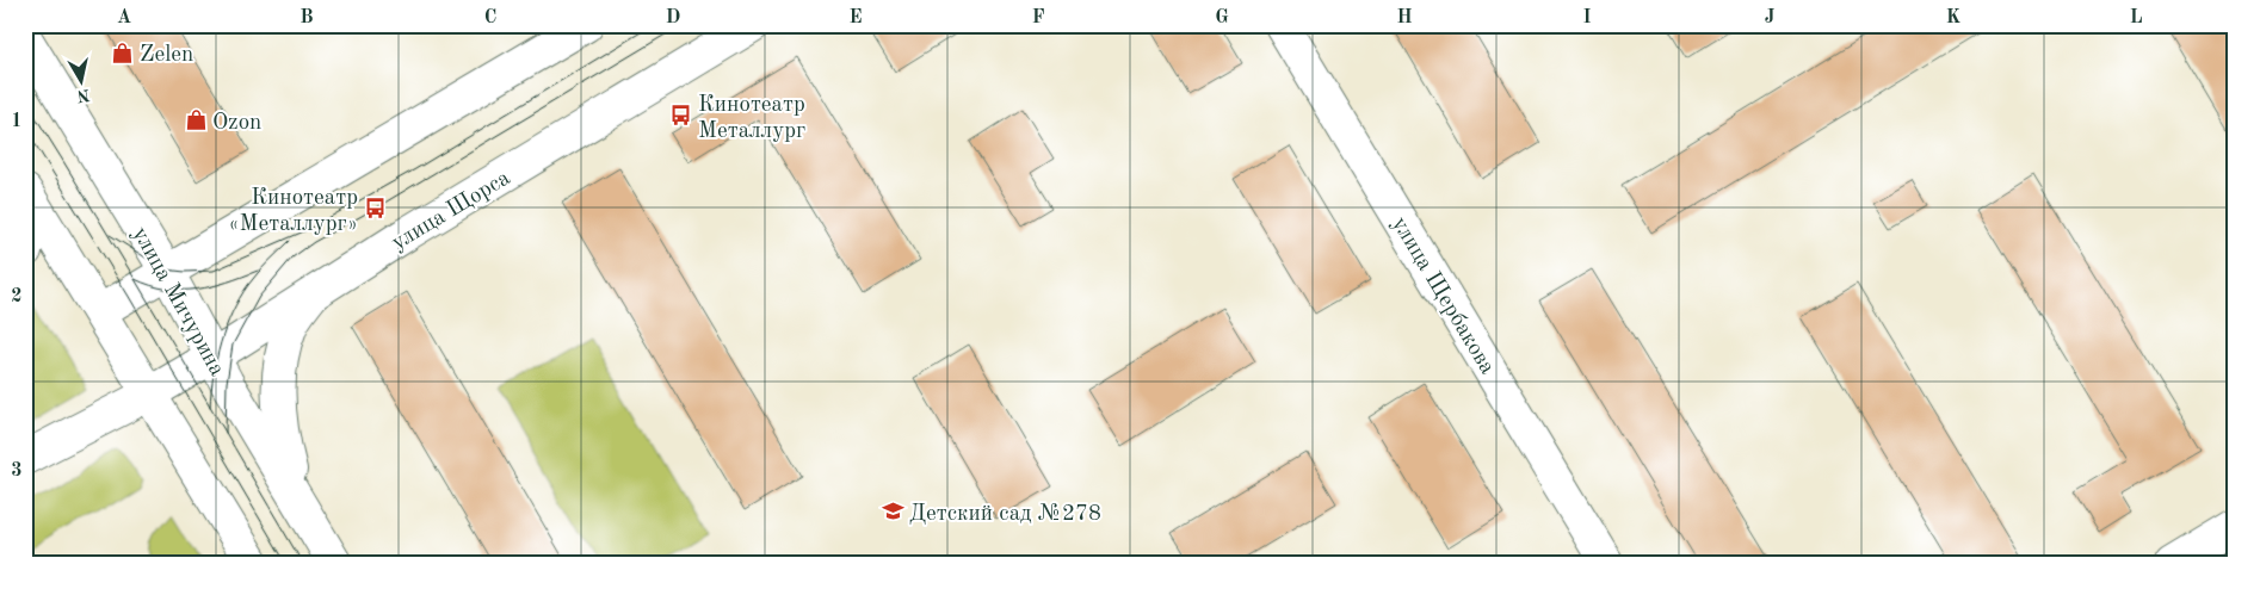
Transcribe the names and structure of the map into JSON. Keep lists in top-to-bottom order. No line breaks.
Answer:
{"streets":{"main road":["улица Щорса","улица Щербакова","улица Мичурина"]},"crossings":[["улица Щорса","улица Мичурина"]],"places":{"shop":["Zelen","Ozon"],"bus stop":["Кинотеатр Металлург","Кинотеатр «Металлург»"],"school or university":["Детский сад №278"]},"north":"bottom","grid":{"columns":["A","B","C","D","E","F","G","H","I","J","K","L"],"rows":["1","2","3"]}}
